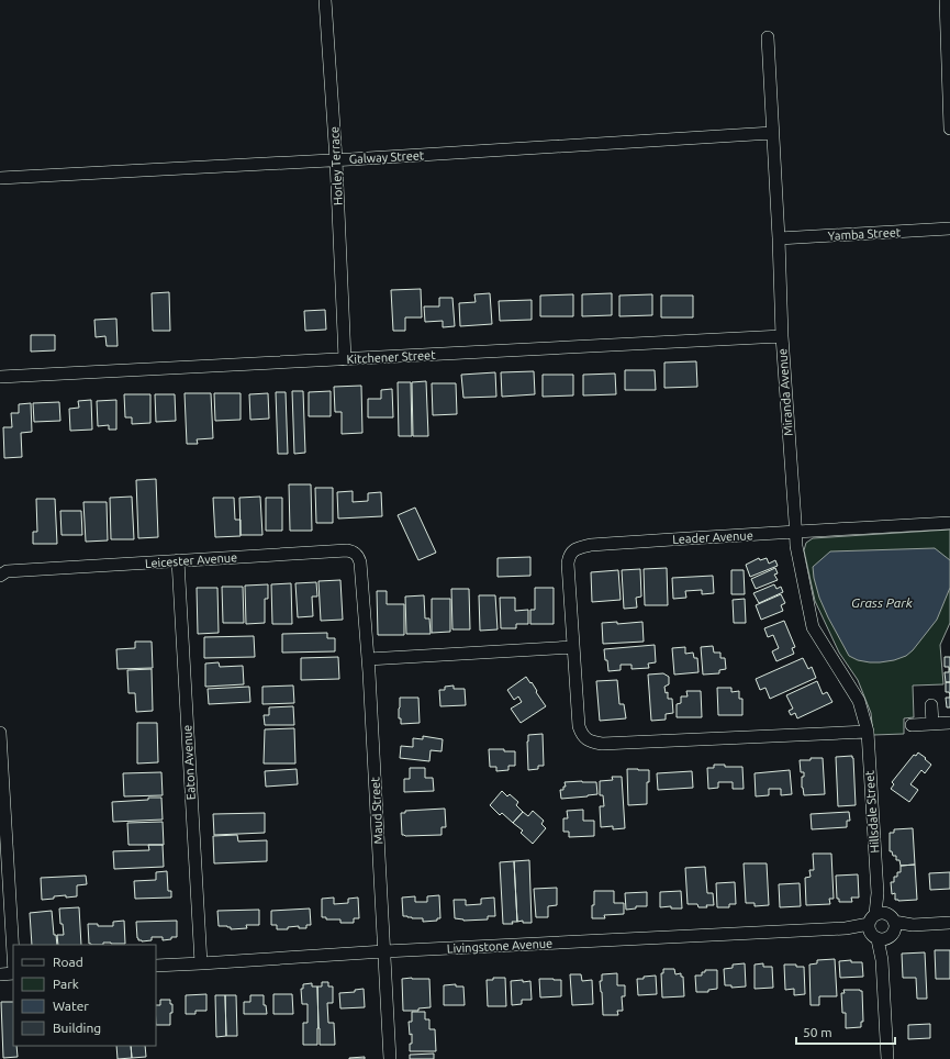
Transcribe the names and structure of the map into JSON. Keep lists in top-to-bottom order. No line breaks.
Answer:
{"streets":{"street":["Galway Street","Horley Terrace","Yamba Street","Kitchener Street","Miranda Avenue","Leader Avenue","Leicester Avenue","Eaton Avenue","Maud Street","Hillsdale Street","Livingstone Avenue"]},"crossings":[["Galway Street","Horley Terrace"],["Galway Street","Miranda Avenue"],["Horley Terrace","Kitchener Street"],["Yamba Street","Miranda Avenue"],["Kitchener Street","Miranda Avenue"],["Miranda Avenue","Leader Avenue"],["Miranda Avenue","Hillsdale Street"],["Leader Avenue","Hillsdale Street"],["Leicester Avenue","Eaton Avenue"],["Leicester Avenue","Maud Street"],["Eaton Avenue","Livingstone Avenue"],["Maud Street","Livingstone Avenue"],["Hillsdale Street","Livingstone Avenue"]],"water":["Grass Park"],"legend":["Road","Park","Water","Building"],"scale_bar":"50 m"}
